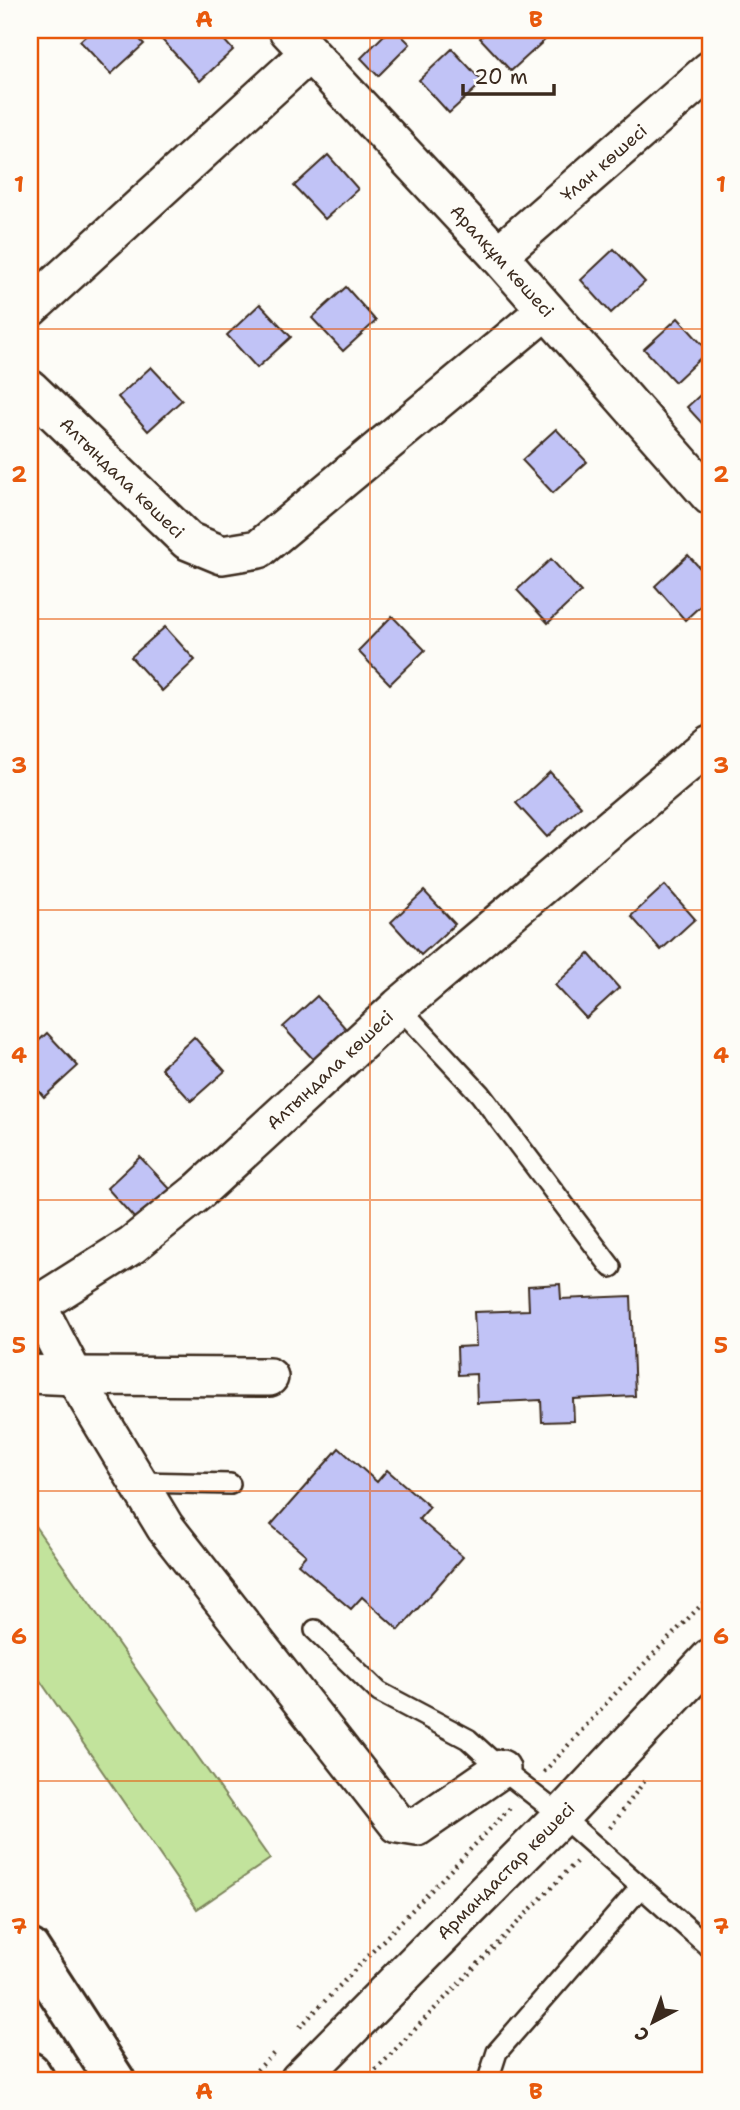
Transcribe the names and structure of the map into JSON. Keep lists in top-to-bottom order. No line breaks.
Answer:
{"streets":{"street":["Ұлан көшесі","Аралқұм көшесі","Алтындала көшесі","Армандастар көшесі"]},"crossings":[["Ұлан көшесі","Аралқұм көшесі"],["Аралқұм көшесі","Алтындала көшесі"]],"scale_bar":"20 m","north":"bottom left","grid":{"columns":["A","B"],"rows":["1","2","3","4","5","6","7"]}}
